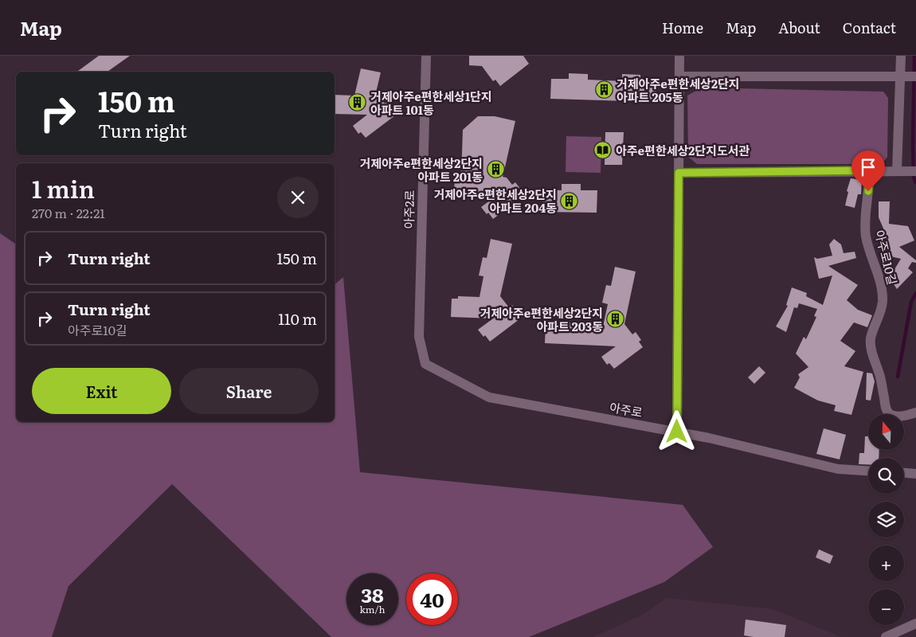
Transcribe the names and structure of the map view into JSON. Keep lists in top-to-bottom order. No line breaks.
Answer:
{"streets":{"street":["아주2로","아주로10길","아주로"]},"crossings":[["아주2로","아주로"]],"places":{"building":["거제아주e편한세상2단지 아파트 205동","거제아주e편한세상1단지 아파트 101동","거제아주e편한세상2단지 아파트 201동","거제아주e편한세상2단지 아파트 204동","거제아주e편한세상2단지 아파트 203동"],"library":["아주e편한세상2단지도서관"]},"north":"top","page":{"header":"Map","nav":["Home","Map","About","Contact"],"turn":["150 m","Turn right"],"heading":["1 min","270 m · 22:21"],"list":[{"name":"Turn right","value":"150 m"},{"name":"Turn right","note":"아주로10길","value":"110 m"}],"buttons":["Exit","Share"],"map_buttons":["+","−"],"speed":"38 km/h","limit":"40"}}
